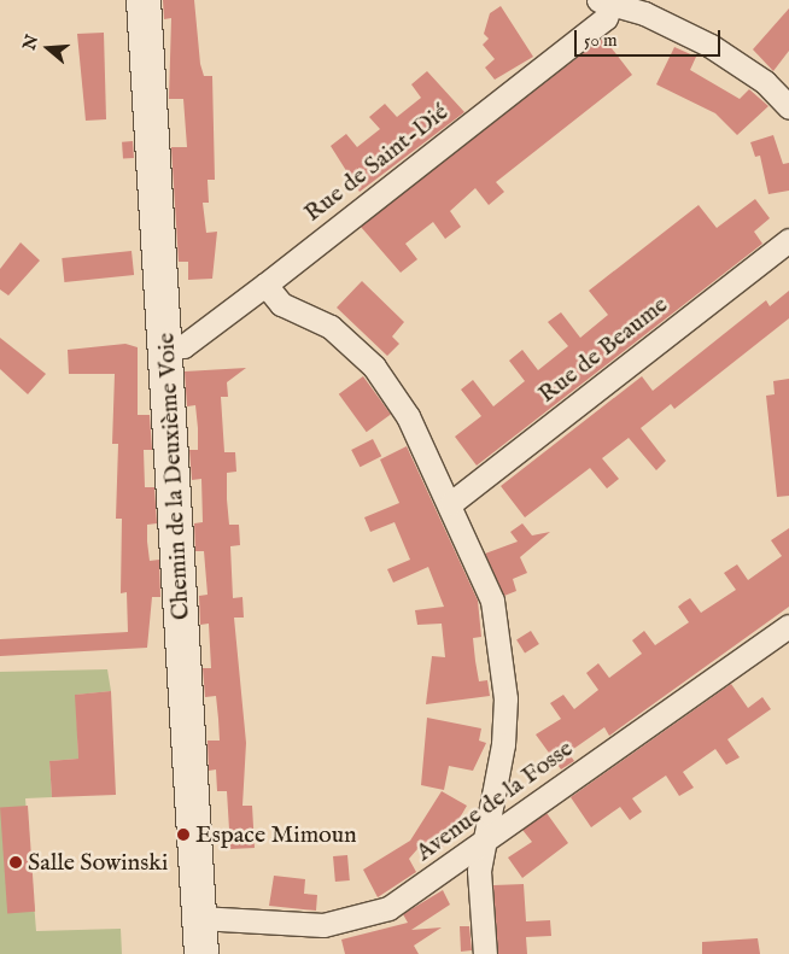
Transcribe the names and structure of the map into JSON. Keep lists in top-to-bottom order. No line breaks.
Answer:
{"streets":{"street":["Rue de Saint-Dié","Rue de Beaume","Chemin de la Deuxième Voie","Avenue de la Fosse"]},"crossings":[["Rue de Saint-Dié","Chemin de la Deuxième Voie"],["Chemin de la Deuxième Voie","Avenue de la Fosse"]],"places":["Espace Mimoun","Salle Sowinski"],"scale_bar":"50 m","north":"left"}
